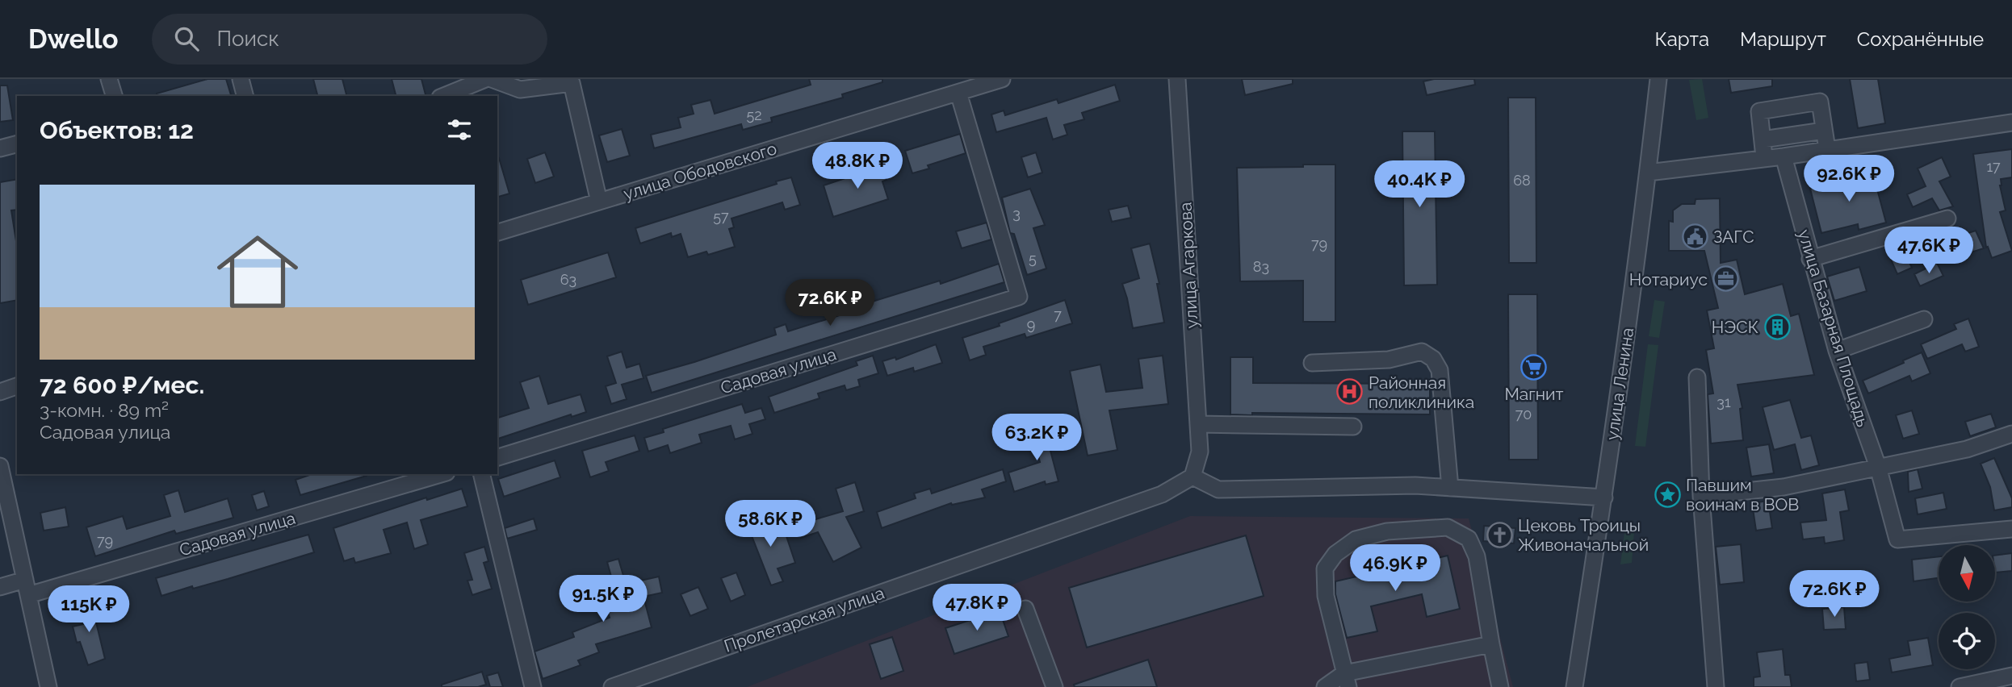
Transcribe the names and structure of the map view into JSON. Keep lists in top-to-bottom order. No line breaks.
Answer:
{"streets":{"street":["улица Ободовского","улица Агаркова","улица Базарная Площадь","Садовая улица","улица Ленина","Пролетарская улица"]},"crossings":[["улица Ободовского","Садовая улица"],["улица Агаркова","Пролетарская улица"]],"places":{"public building":["ЗАГС"],"office":["Нотариус"],"building":["НЭСК"],"supermarket":["Магнит"],"hospital":["Районная поликлиника"],"place":["Павшим воинам в ВОВ"],"church":["Цековь Троицы Живоначальной"]},"house_numbers":["52","17","68","3","57","79","5","83","63","7","9","31","70","79"],"north":"bottom","page":{"header":"Dwello","search":"Поиск","nav":["Карта","Маршрут","Сохранённые"],"heading":"Объектов: 12","price":["48.8K ₽","92.6K ₽","40.4K ₽","47.6K ₽","72.6K ₽","63.2K ₽","58.6K ₽","46.9K ₽","72.6K ₽","91.5K ₽","47.8K ₽","115K ₽"],"list":[{"name":"72 600 ₽/мес.","note":"3-комн. · 89 m² · Садовая улица"}]}}
